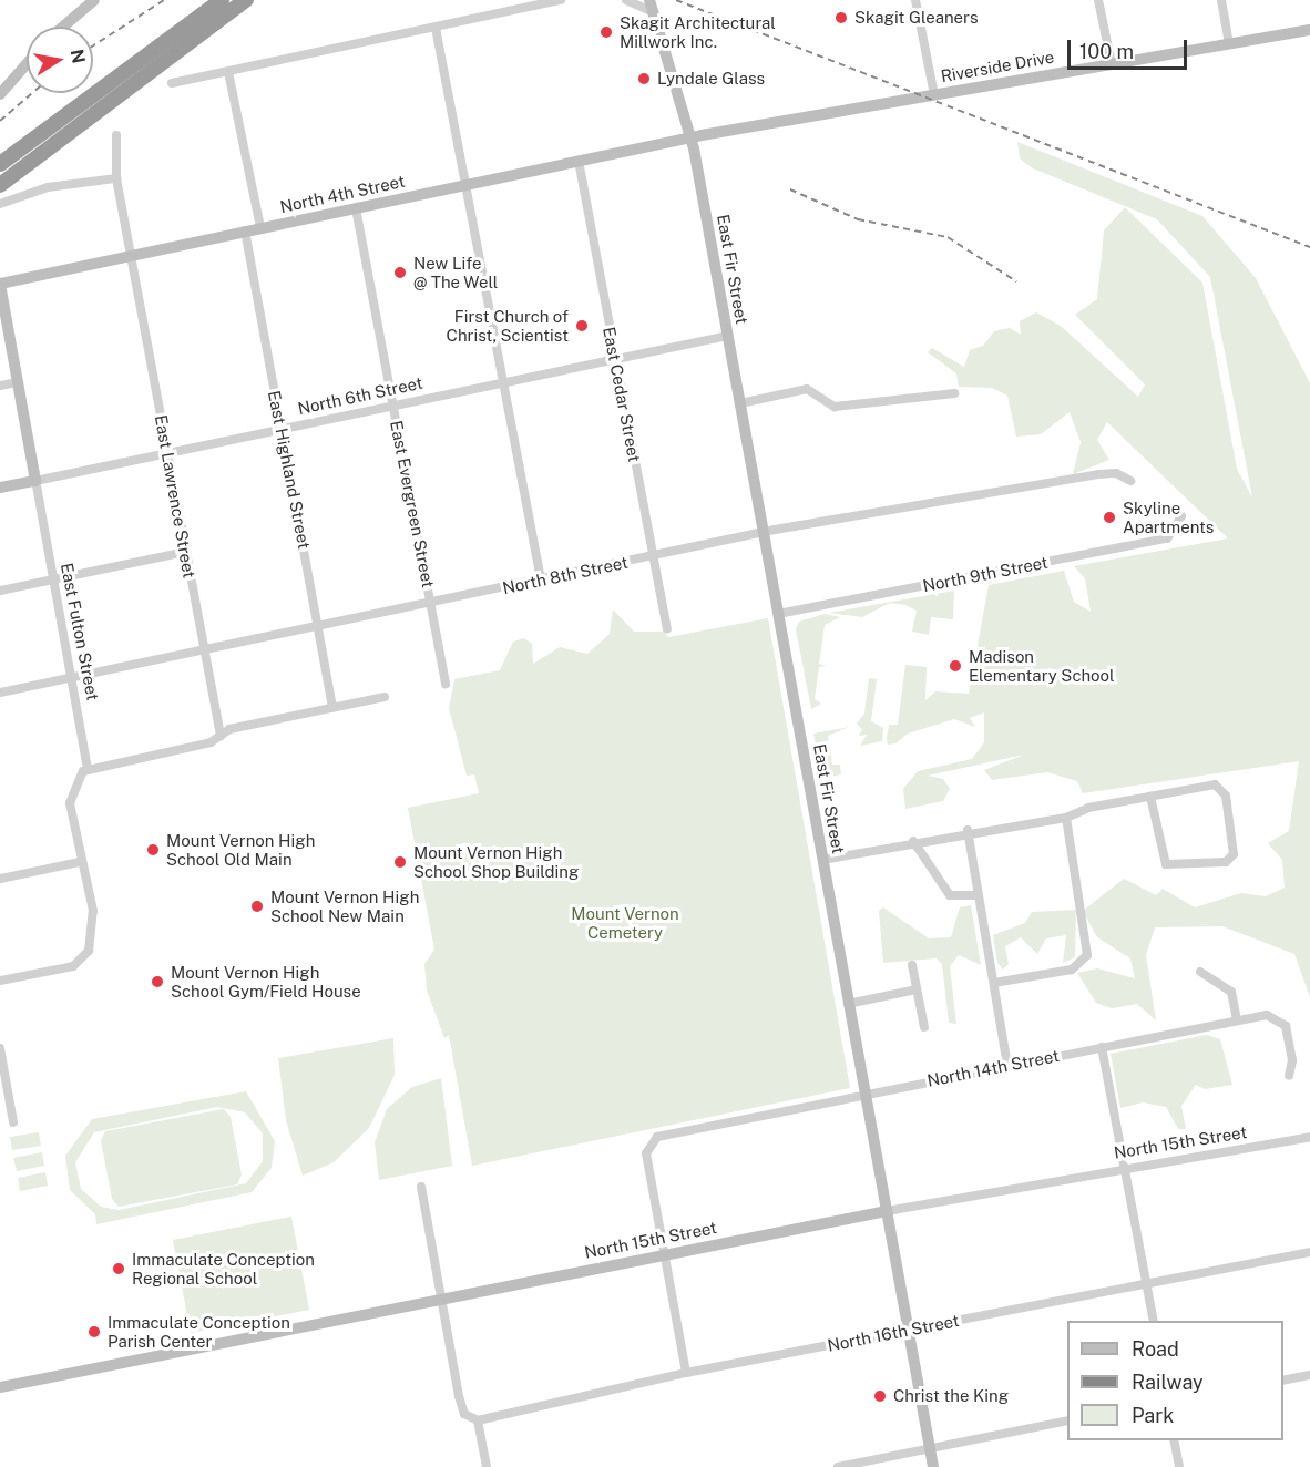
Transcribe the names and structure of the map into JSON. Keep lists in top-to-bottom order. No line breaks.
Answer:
{"streets":{"street":["Riverside Drive","North 4th Street","East Fir Street","East Cedar Street","North 6th Street","East Highland Street","East Lawrence Street","East Evergreen Street","North 9th Street","North 8th Street","East Fulton Street","North 14th Street","North 15th Street","North 16th Street"]},"crossings":[["Riverside Drive","North 4th Street"],["Riverside Drive","East Fir Street"],["North 4th Street","East Fir Street"],["North 4th Street","East Cedar Street"],["North 4th Street","East Highland Street"],["North 4th Street","East Lawrence Street"],["North 4th Street","East Evergreen Street"],["North 4th Street","East Fulton Street"],["East Fir Street","North 6th Street"],["East Fir Street","North 9th Street"],["East Fir Street","North 8th Street"],["East Fir Street","North 14th Street"],["East Fir Street","North 15th Street"],["East Fir Street","North 16th Street"],["East Cedar Street","North 6th Street"],["East Cedar Street","North 8th Street"],["North 6th Street","East Highland Street"],["North 6th Street","East Lawrence Street"],["North 6th Street","East Evergreen Street"],["North 6th Street","East Fulton Street"],["East Highland Street","North 8th Street"],["East Lawrence Street","North 8th Street"],["East Evergreen Street","North 8th Street"],["North 8th Street","East Fulton Street"],["North 14th Street","North 15th Street"]],"parks":["Mount Vernon Cemetery"],"places":["Skagit Gleaners","Skagit Architectural Millwork Inc.","Lyndale Glass","New Life @ The Well","First Church of Christ, Scientist","Skyline Apartments","Madison Elementary School","Mount Vernon High School Old Main","Mount Vernon High School Shop Building","Mount Vernon High School New Main","Mount Vernon High School Gym/Field House","Immaculate Conception Regional School","Immaculate Conception Parish Center","Christ the King"],"legend":["Road","Railway","Park"],"scale_bar":"100 m","north":"right"}
